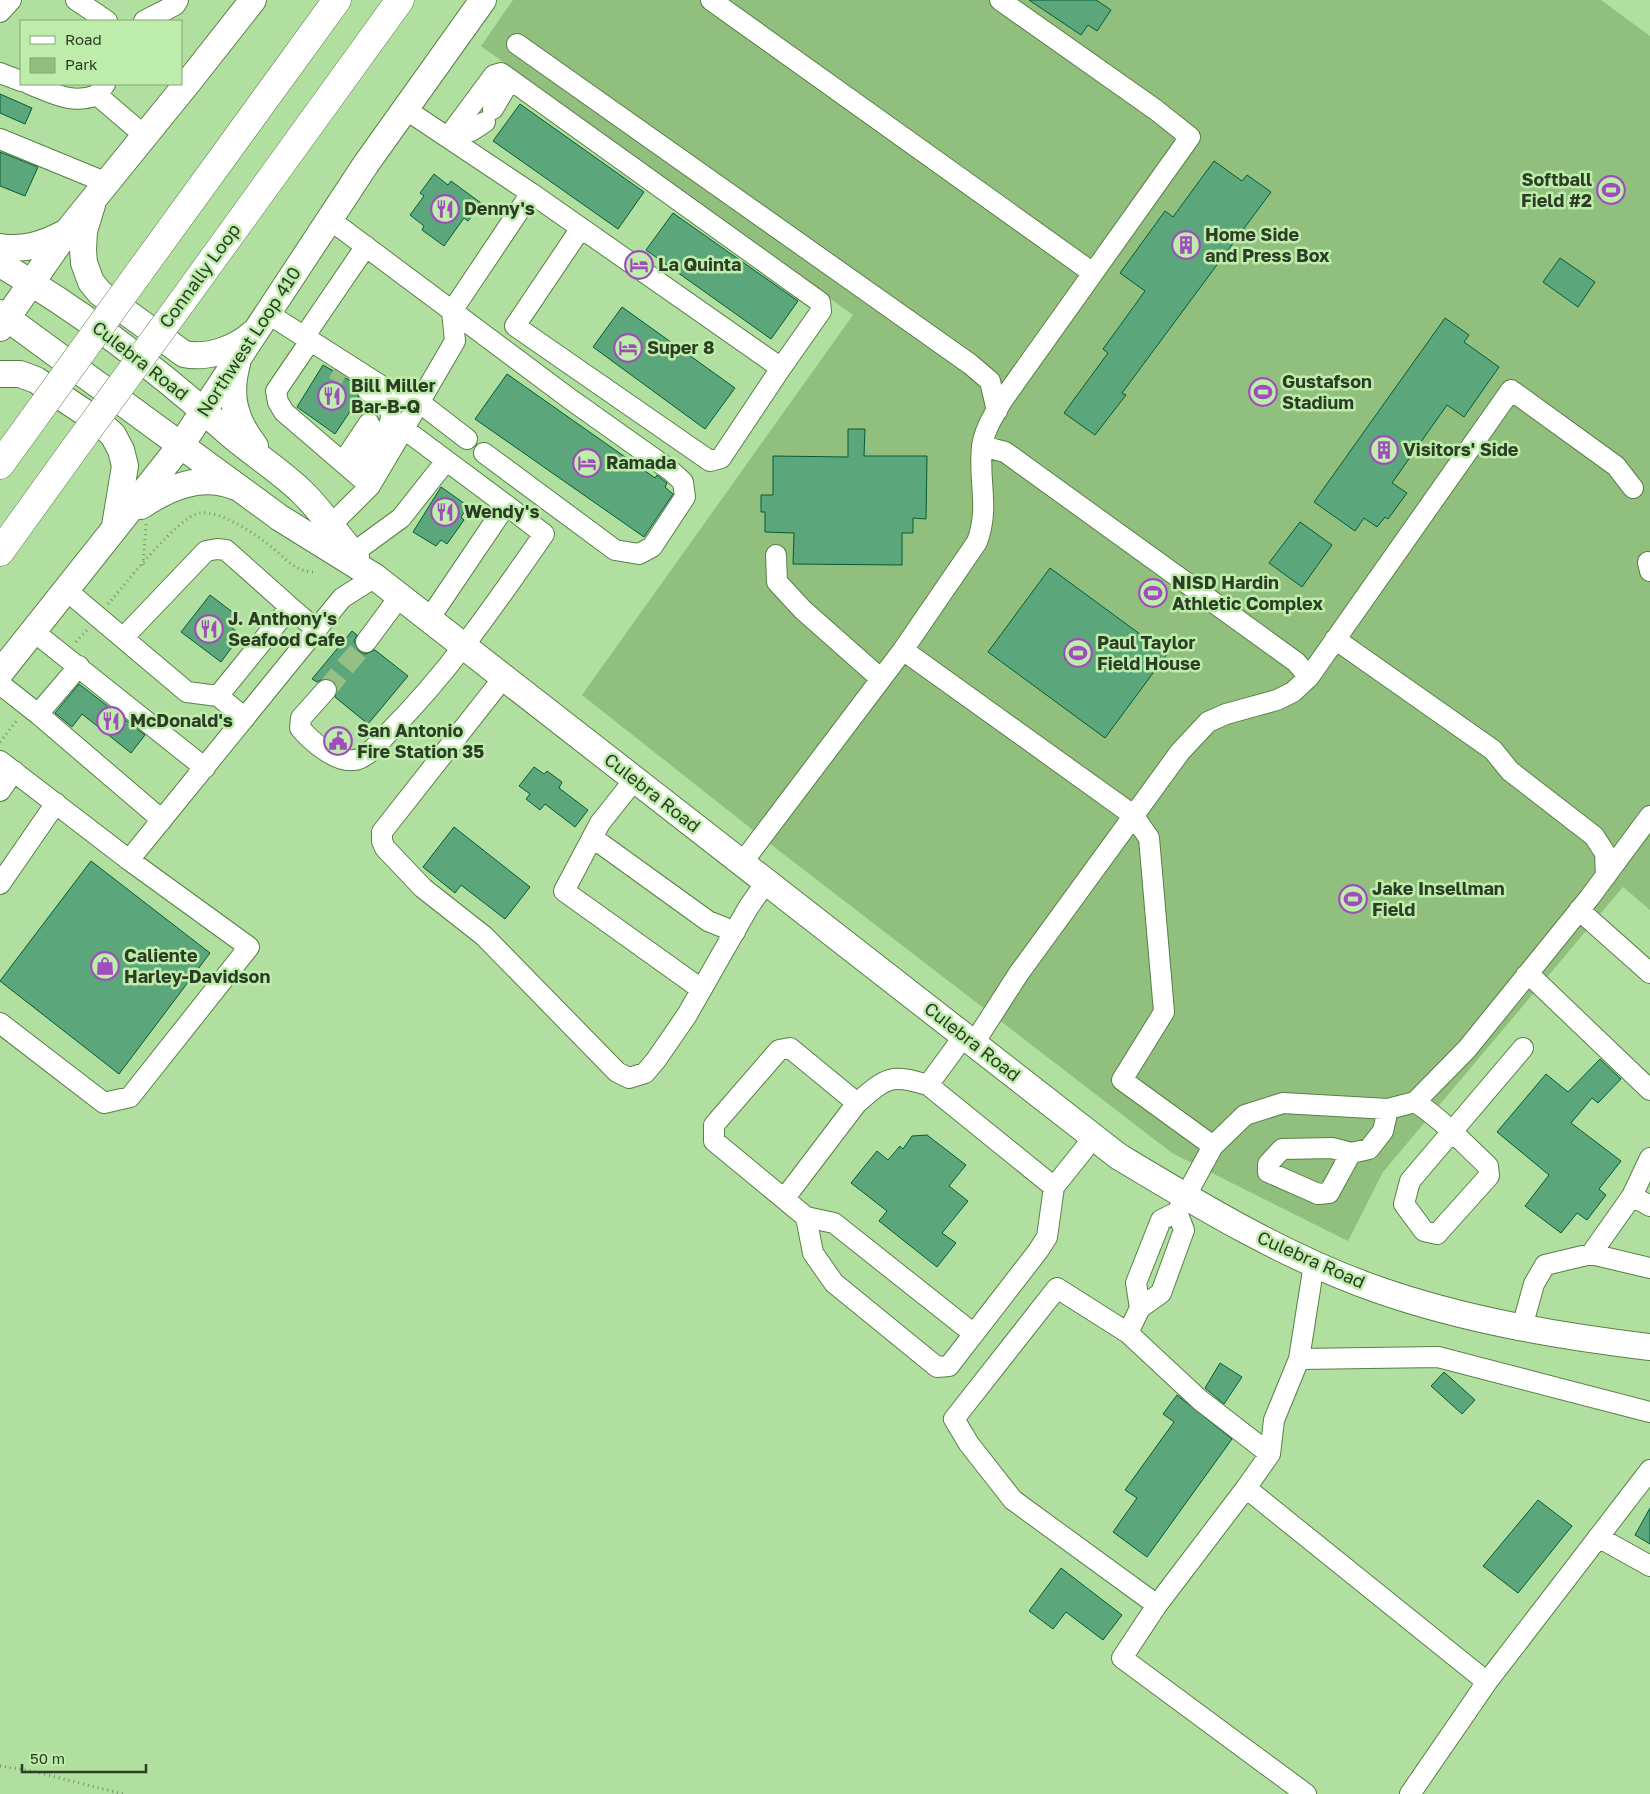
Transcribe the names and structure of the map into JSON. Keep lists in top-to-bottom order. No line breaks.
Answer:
{"streets":{"highway":["Connally Loop"],"main road":["Northwest Loop 410","Culebra Road"]},"crossings":[["Northwest Loop 410","Culebra Road"]],"places":{"sports":["Softball Field #2","Gustafson Stadium","NISD Hardin Athletic Complex","Paul Taylor Field House","Jake Insellman Field"],"restaurant":["Denny's","Bill Miller Bar-B-Q","Wendy's","J. Anthony's Seafood Cafe","McDonald's"],"building":["Home Side and Press Box","Visitors' Side"],"hotel":["La Quinta","Super 8","Ramada"],"public building":["San Antonio Fire Station 35"],"shop":["Caliente Harley-Davidson"]},"legend":["Road","Park"],"scale_bar":"50 m"}
